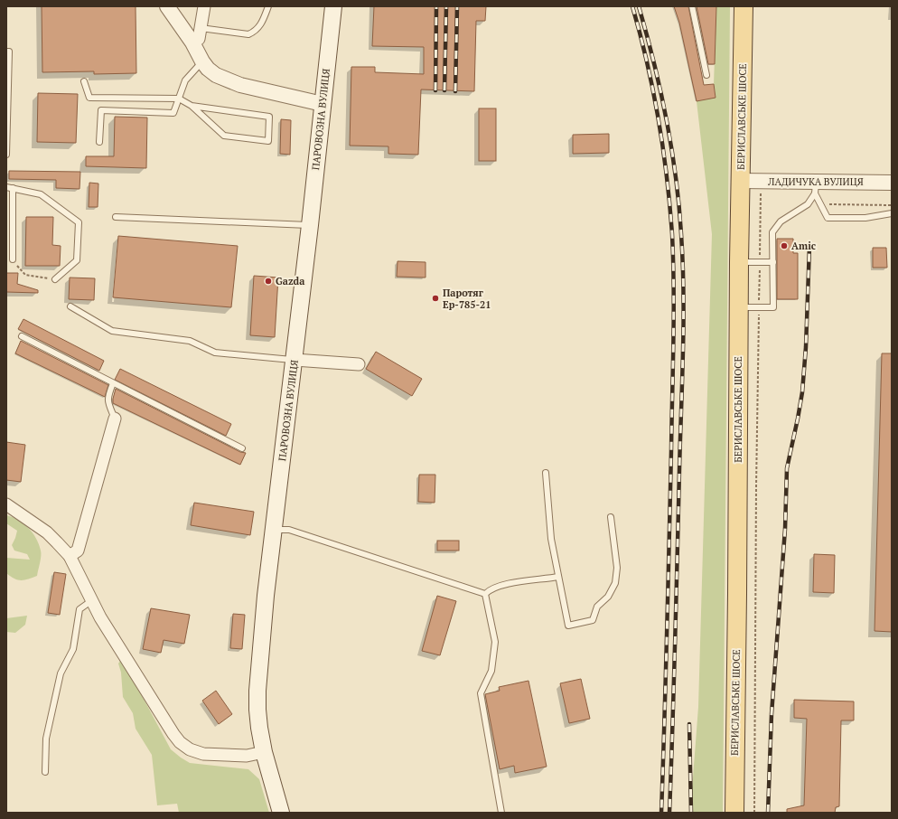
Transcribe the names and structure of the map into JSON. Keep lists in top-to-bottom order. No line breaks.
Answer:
{"streets":{"main road":["БЕРИСЛАВСЬКЕ ШОСЕ","ПАРОВОЗНА ВУЛИЦЯ"],"street":["ЛАДИЧУКА ВУЛИЦЯ"]},"crossings":[["БЕРИСЛАВСЬКЕ ШОСЕ","ЛАДИЧУКА ВУЛИЦЯ"]],"places":["Amic","Gazda","Паротяг Ер-785-21"]}
